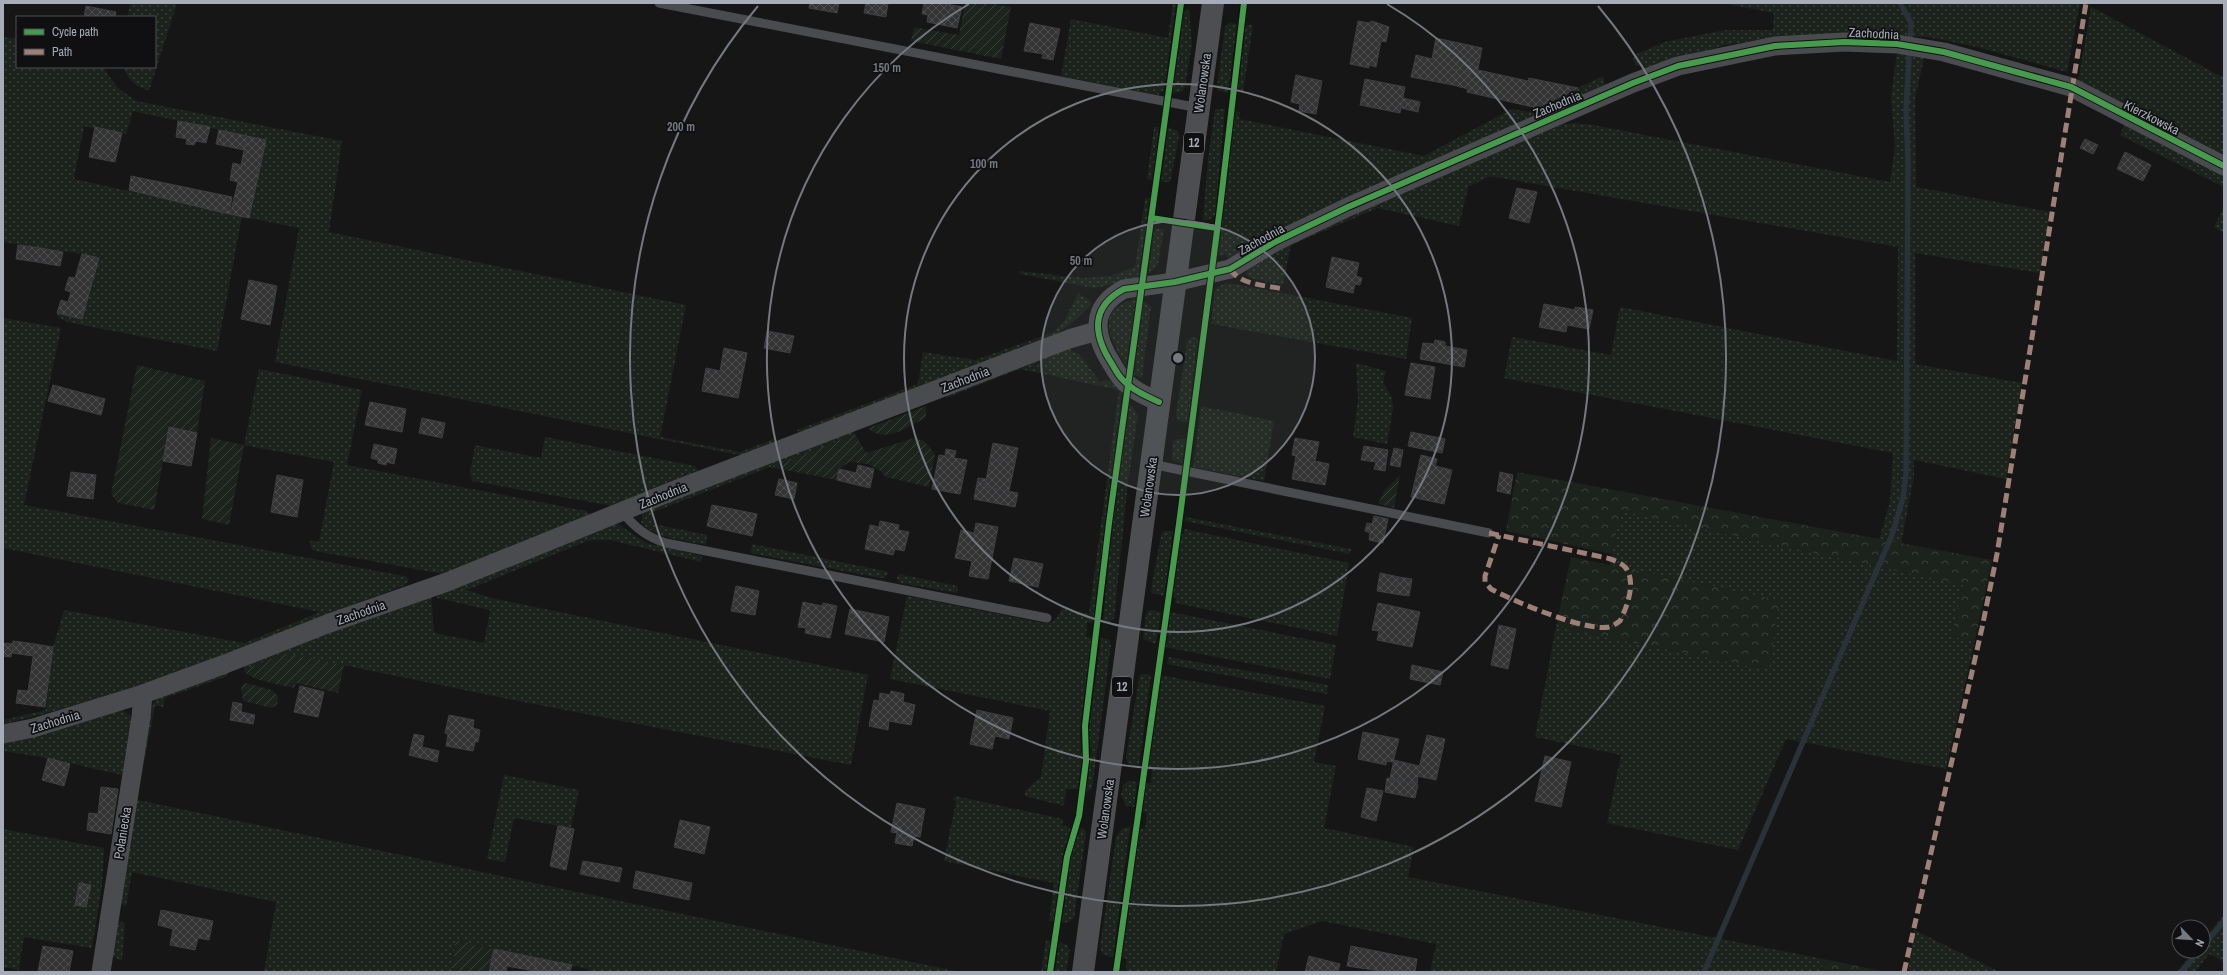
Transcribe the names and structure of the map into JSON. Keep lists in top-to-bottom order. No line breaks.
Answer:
{"streets":{"main road":["Wolanowska","12"],"street":["Zachodnia","Kierzkowska","Połaniecka"]},"crossings":[["Zachodnia","Wolanowska"],["Zachodnia","Kierzkowska"],["Zachodnia","Połaniecka"]],"legend":["Cycle path","Path"],"north":"bottom right","rings":["150 m","200 m","100 m","50 m"]}
